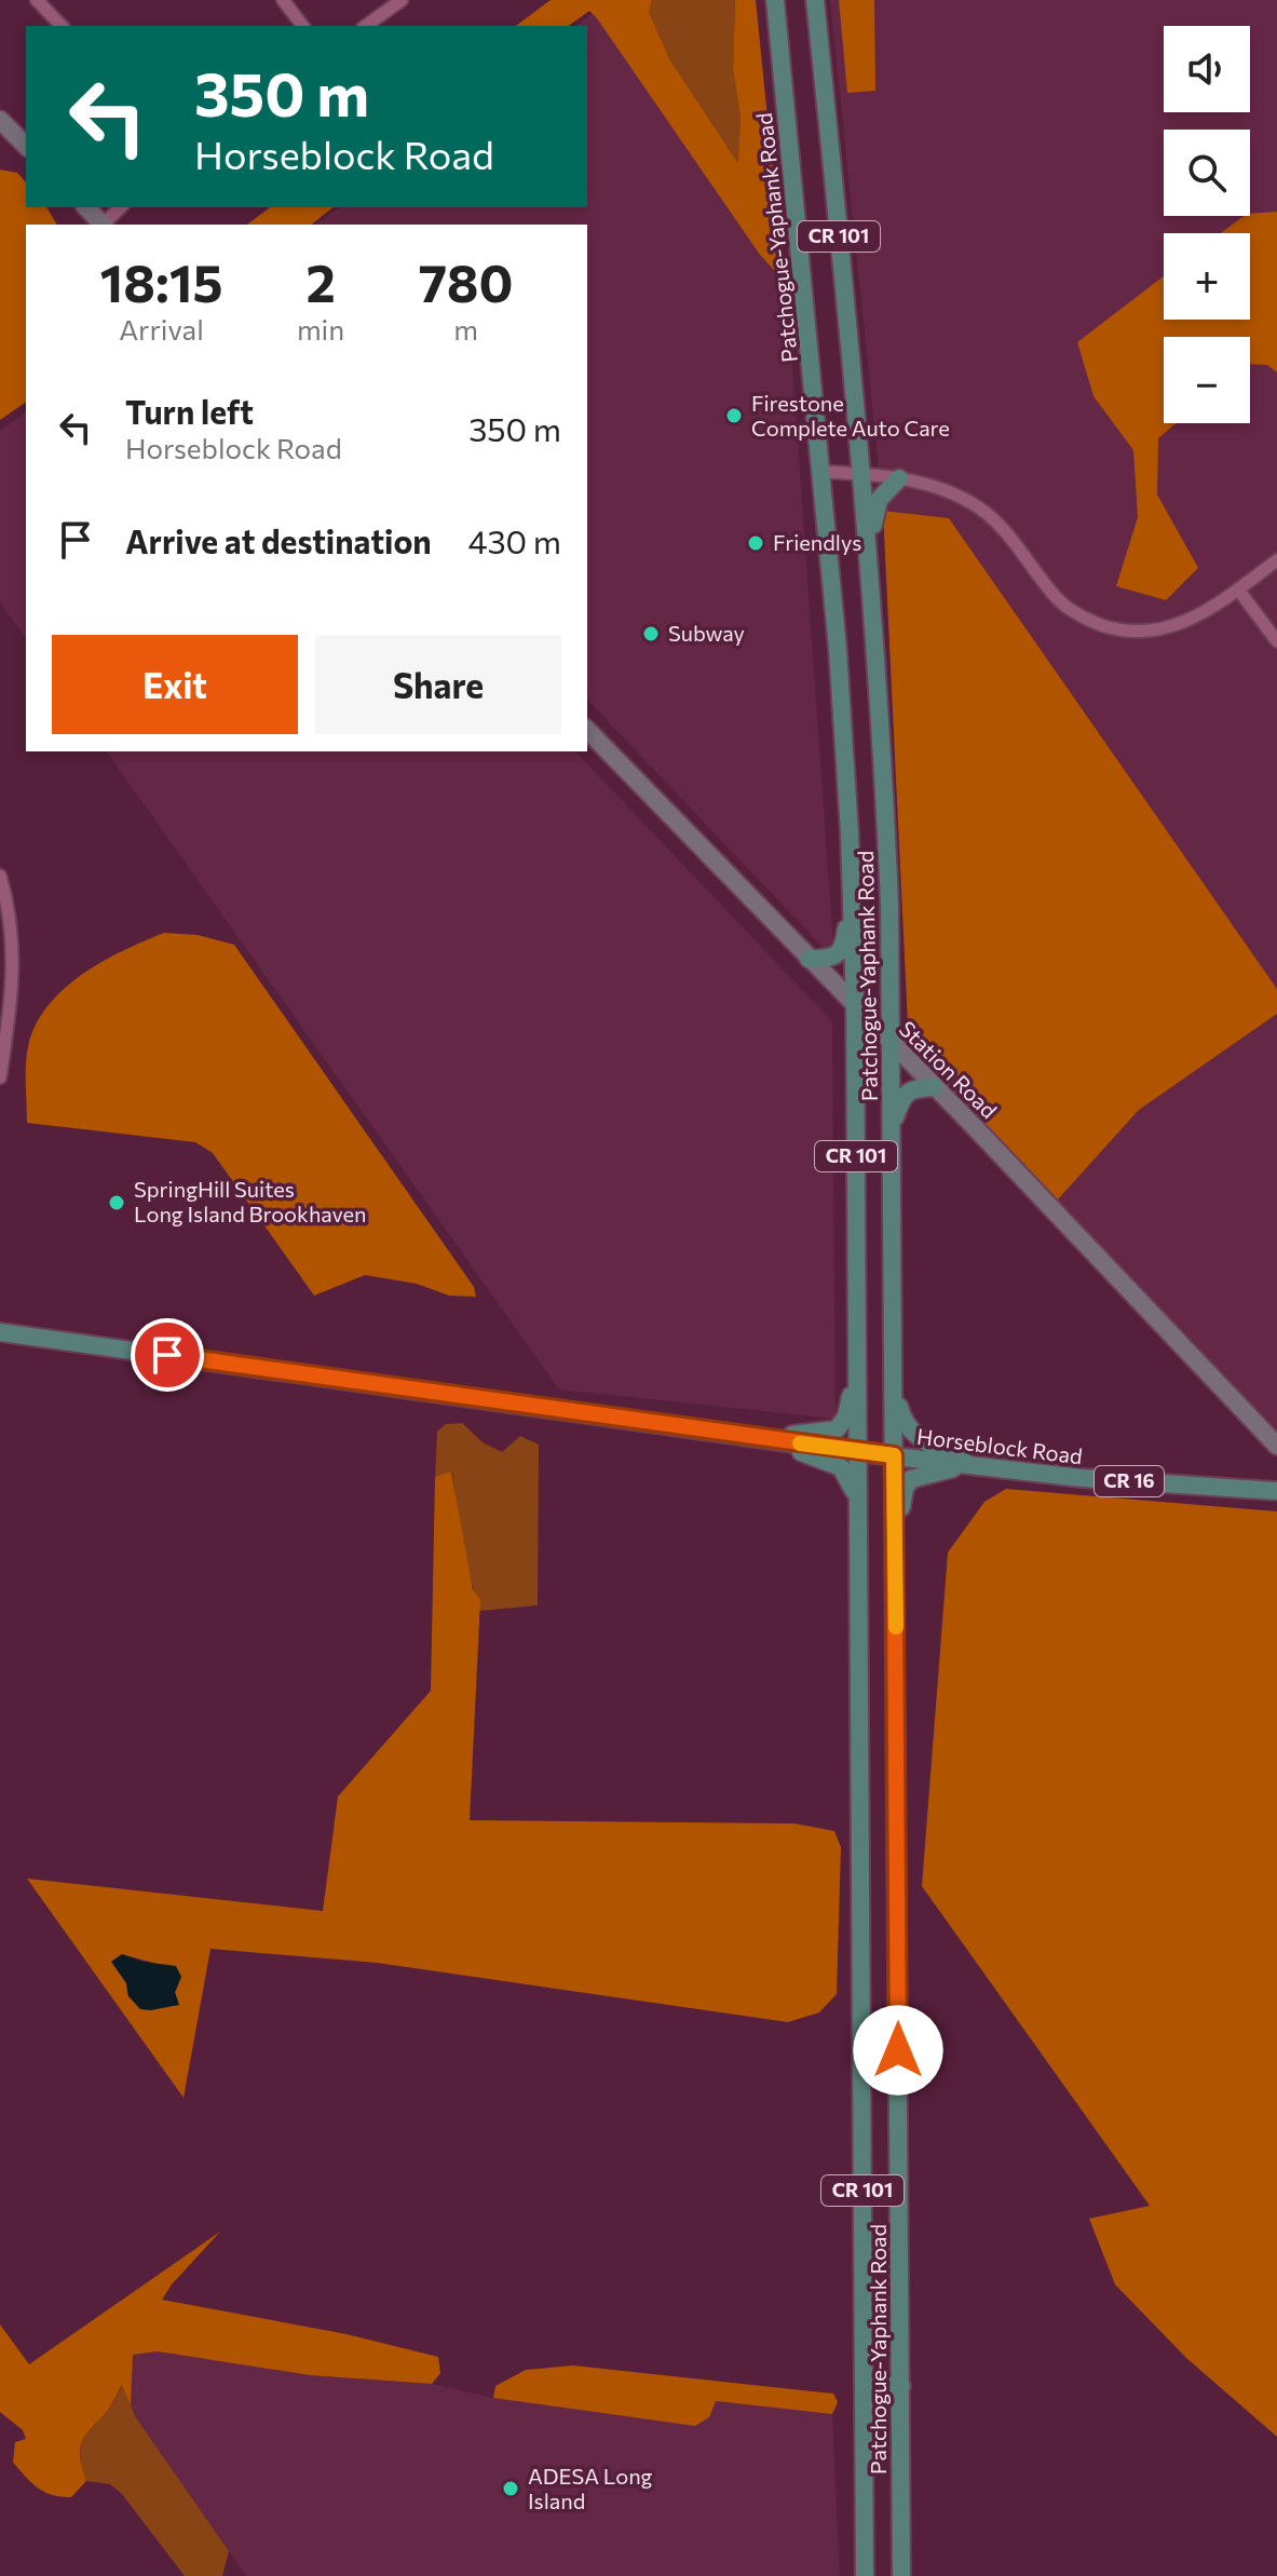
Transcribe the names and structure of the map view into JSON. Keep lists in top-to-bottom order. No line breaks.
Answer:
{"streets":{"main road":["CR 101","Patchogue-Yaphank Road","Station Road","Horseblock Road","CR 16"]},"crossings":[["Patchogue-Yaphank Road","Station Road"],["Patchogue-Yaphank Road","Horseblock Road"]],"places":["Firestone Complete Auto Care","Friendlys","Subway","SpringHill Suites Long Island Brookhaven","ADESA Long Island"],"page":{"map_buttons":["+","−"],"turn":["350 m","Horseblock Road"],"eta":["18:15","Arrival","2","min","780","m"],"list":[{"name":"Turn left","note":"Horseblock Road","value":"350 m"},{"name":"Arrive at destination","value":"430 m"}],"buttons":["Exit","Share"]}}
